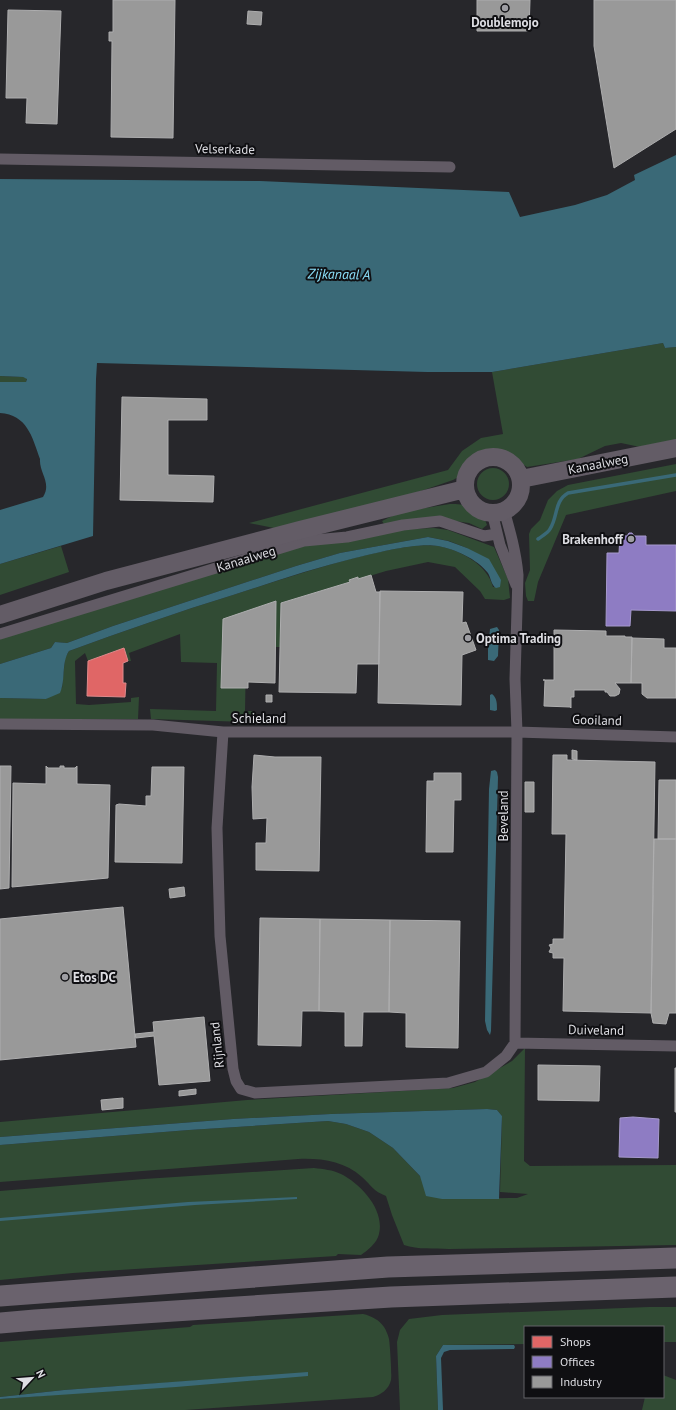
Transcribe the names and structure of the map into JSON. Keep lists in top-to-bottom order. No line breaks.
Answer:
{"streets":{"main road":["Kanaalweg"],"street":["Velserkade","Schieland","Gooiland","Beveland","Duiveland","Rijnland"]},"crossings":[["Kanaalweg","Beveland"],["Schieland","Gooiland"],["Schieland","Beveland"],["Schieland","Rijnland"],["Gooiland","Beveland"],["Beveland","Duiveland"],["Beveland","Rijnland"],["Duiveland","Rijnland"]],"water":["Zijkanaal A"],"places":["Doublemojo","Brakenhoff","Optima Trading","Etos DC"],"legend":["Shops","Offices","Industry"],"north":"top right"}
